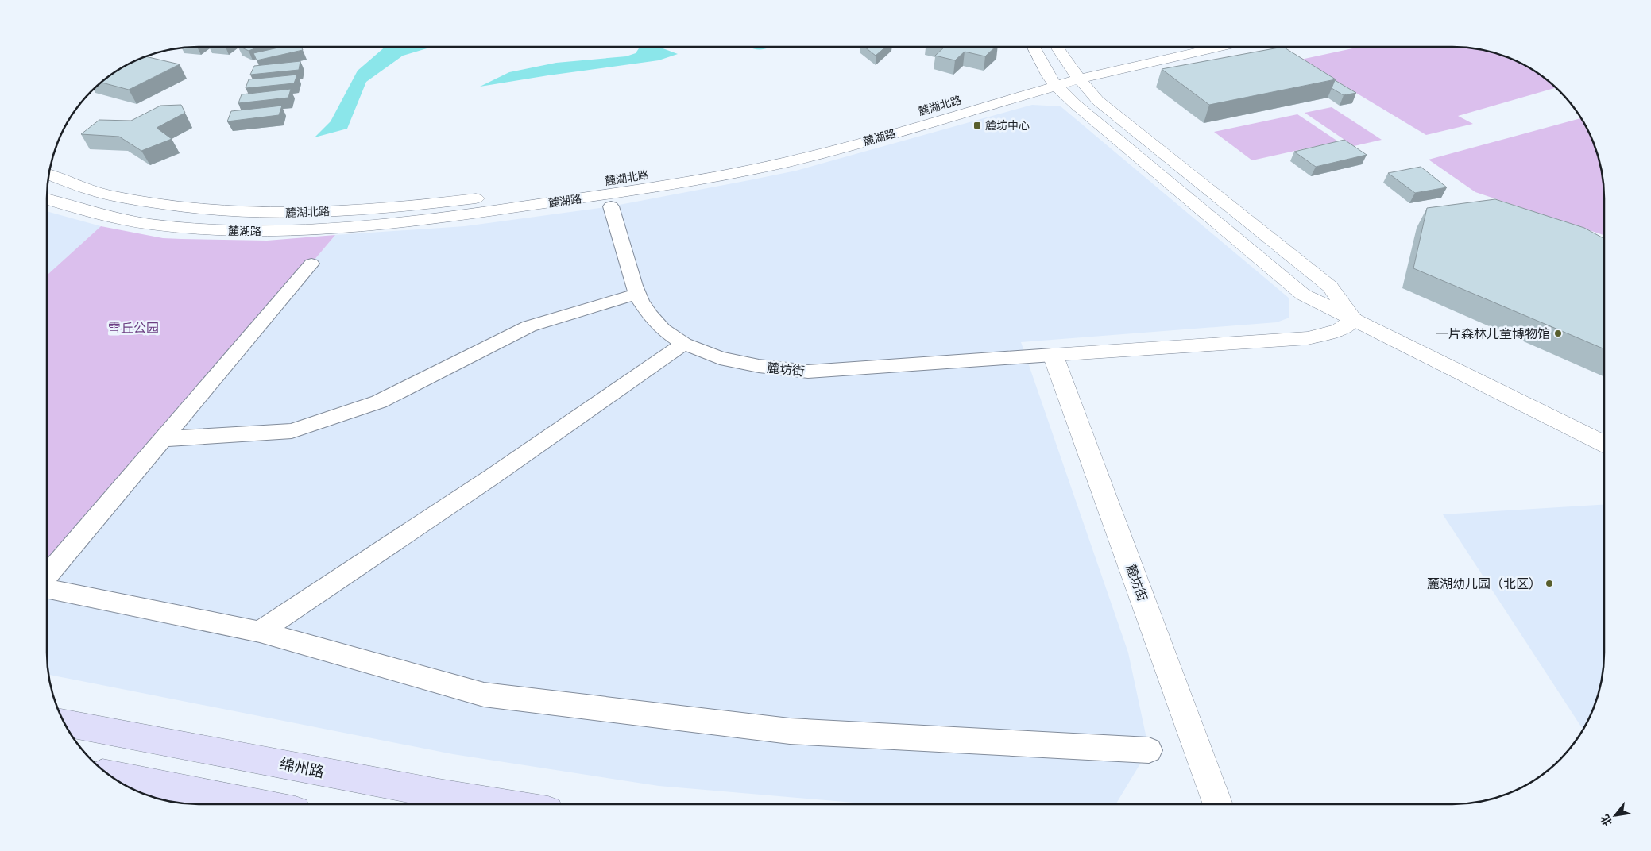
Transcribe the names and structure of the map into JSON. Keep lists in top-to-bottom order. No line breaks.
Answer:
{"streets":{"main road":["绵州路"],"street":["麓湖北路","麓湖路","麓坊街"]},"crossings":[["麓湖北路","麓湖路"]],"parks":["雪丘公园"],"places":{"transit":["麓坊中心"],"other":["一片森林儿童博物馆","麓湖幼儿园（北区）"]},"north":"bottom left"}
